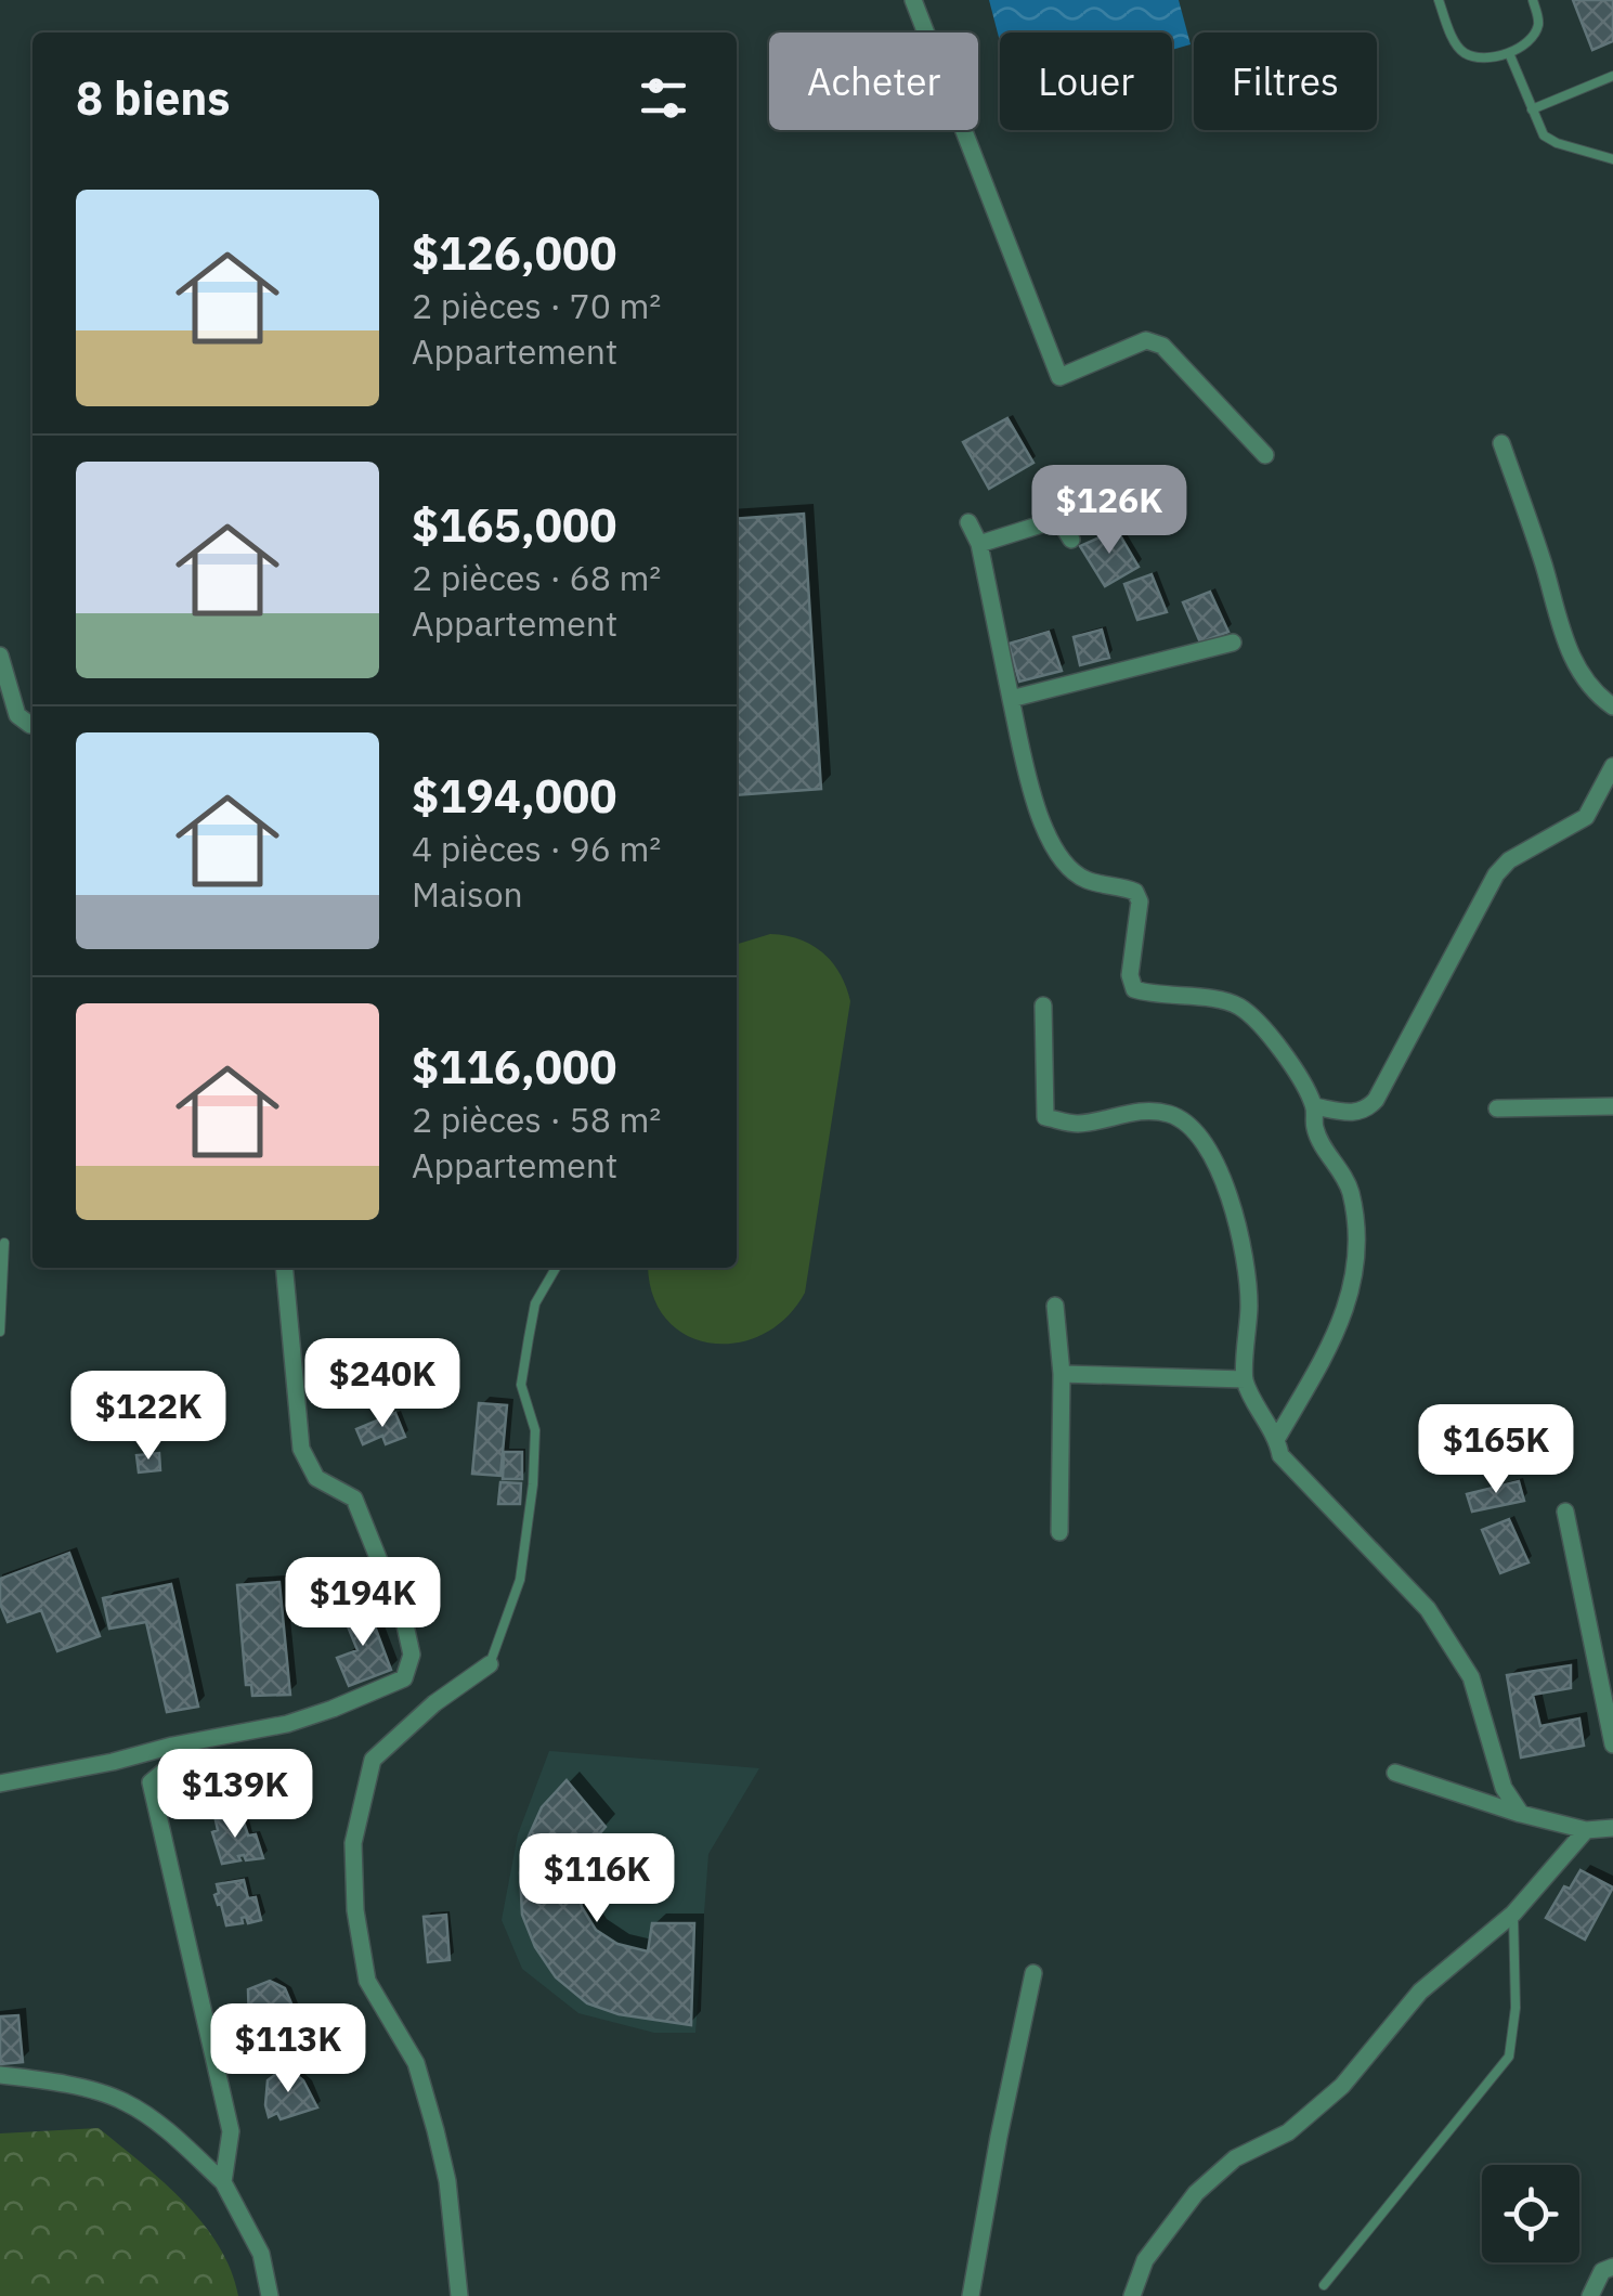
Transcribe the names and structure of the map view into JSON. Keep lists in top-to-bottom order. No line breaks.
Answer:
{"page":{"chip":["Acheter","Louer","Filtres"],"heading":"8 biens","list":[{"name":"$126,000","note":"2 pièces · 70 m² · Appartement"},{"name":"$165,000","note":"2 pièces · 68 m² · Appartement"},{"name":"$194,000","note":"4 pièces · 96 m² · Maison"},{"name":"$116,000","note":"2 pièces · 58 m² · Appartement"}],"price":["$126K","$240K","$122K","$165K","$194K","$139K","$116K","$113K"]}}
